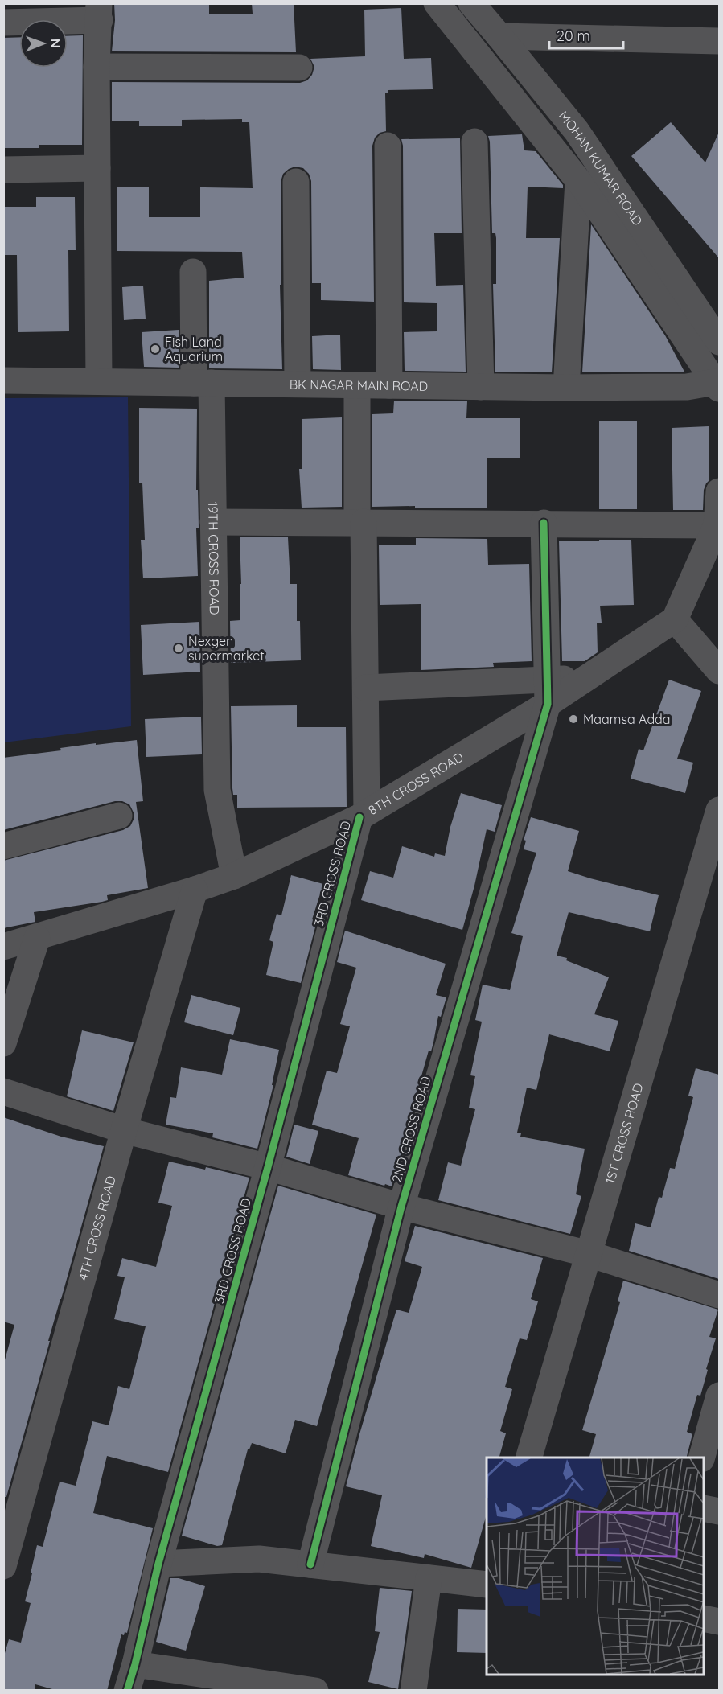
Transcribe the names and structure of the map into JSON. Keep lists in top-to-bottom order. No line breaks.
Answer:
{"streets":{"street":["MOHAN KUMAR ROAD","BK NAGAR MAIN ROAD","19TH CROSS ROAD","8TH CROSS ROAD","3RD CROSS ROAD","2ND CROSS ROAD","1ST CROSS ROAD","4TH CROSS ROAD"]},"crossings":[["BK NAGAR MAIN ROAD","19TH CROSS ROAD"],["BK NAGAR MAIN ROAD","3RD CROSS ROAD"],["19TH CROSS ROAD","8TH CROSS ROAD"],["8TH CROSS ROAD","3RD CROSS ROAD"],["8TH CROSS ROAD","2ND CROSS ROAD"],["8TH CROSS ROAD","4TH CROSS ROAD"]],"places":["Fish Land Aquarium","Nexgen supermarket","Maamsa Adda"],"scale_bar":"20 m","north":"right"}
